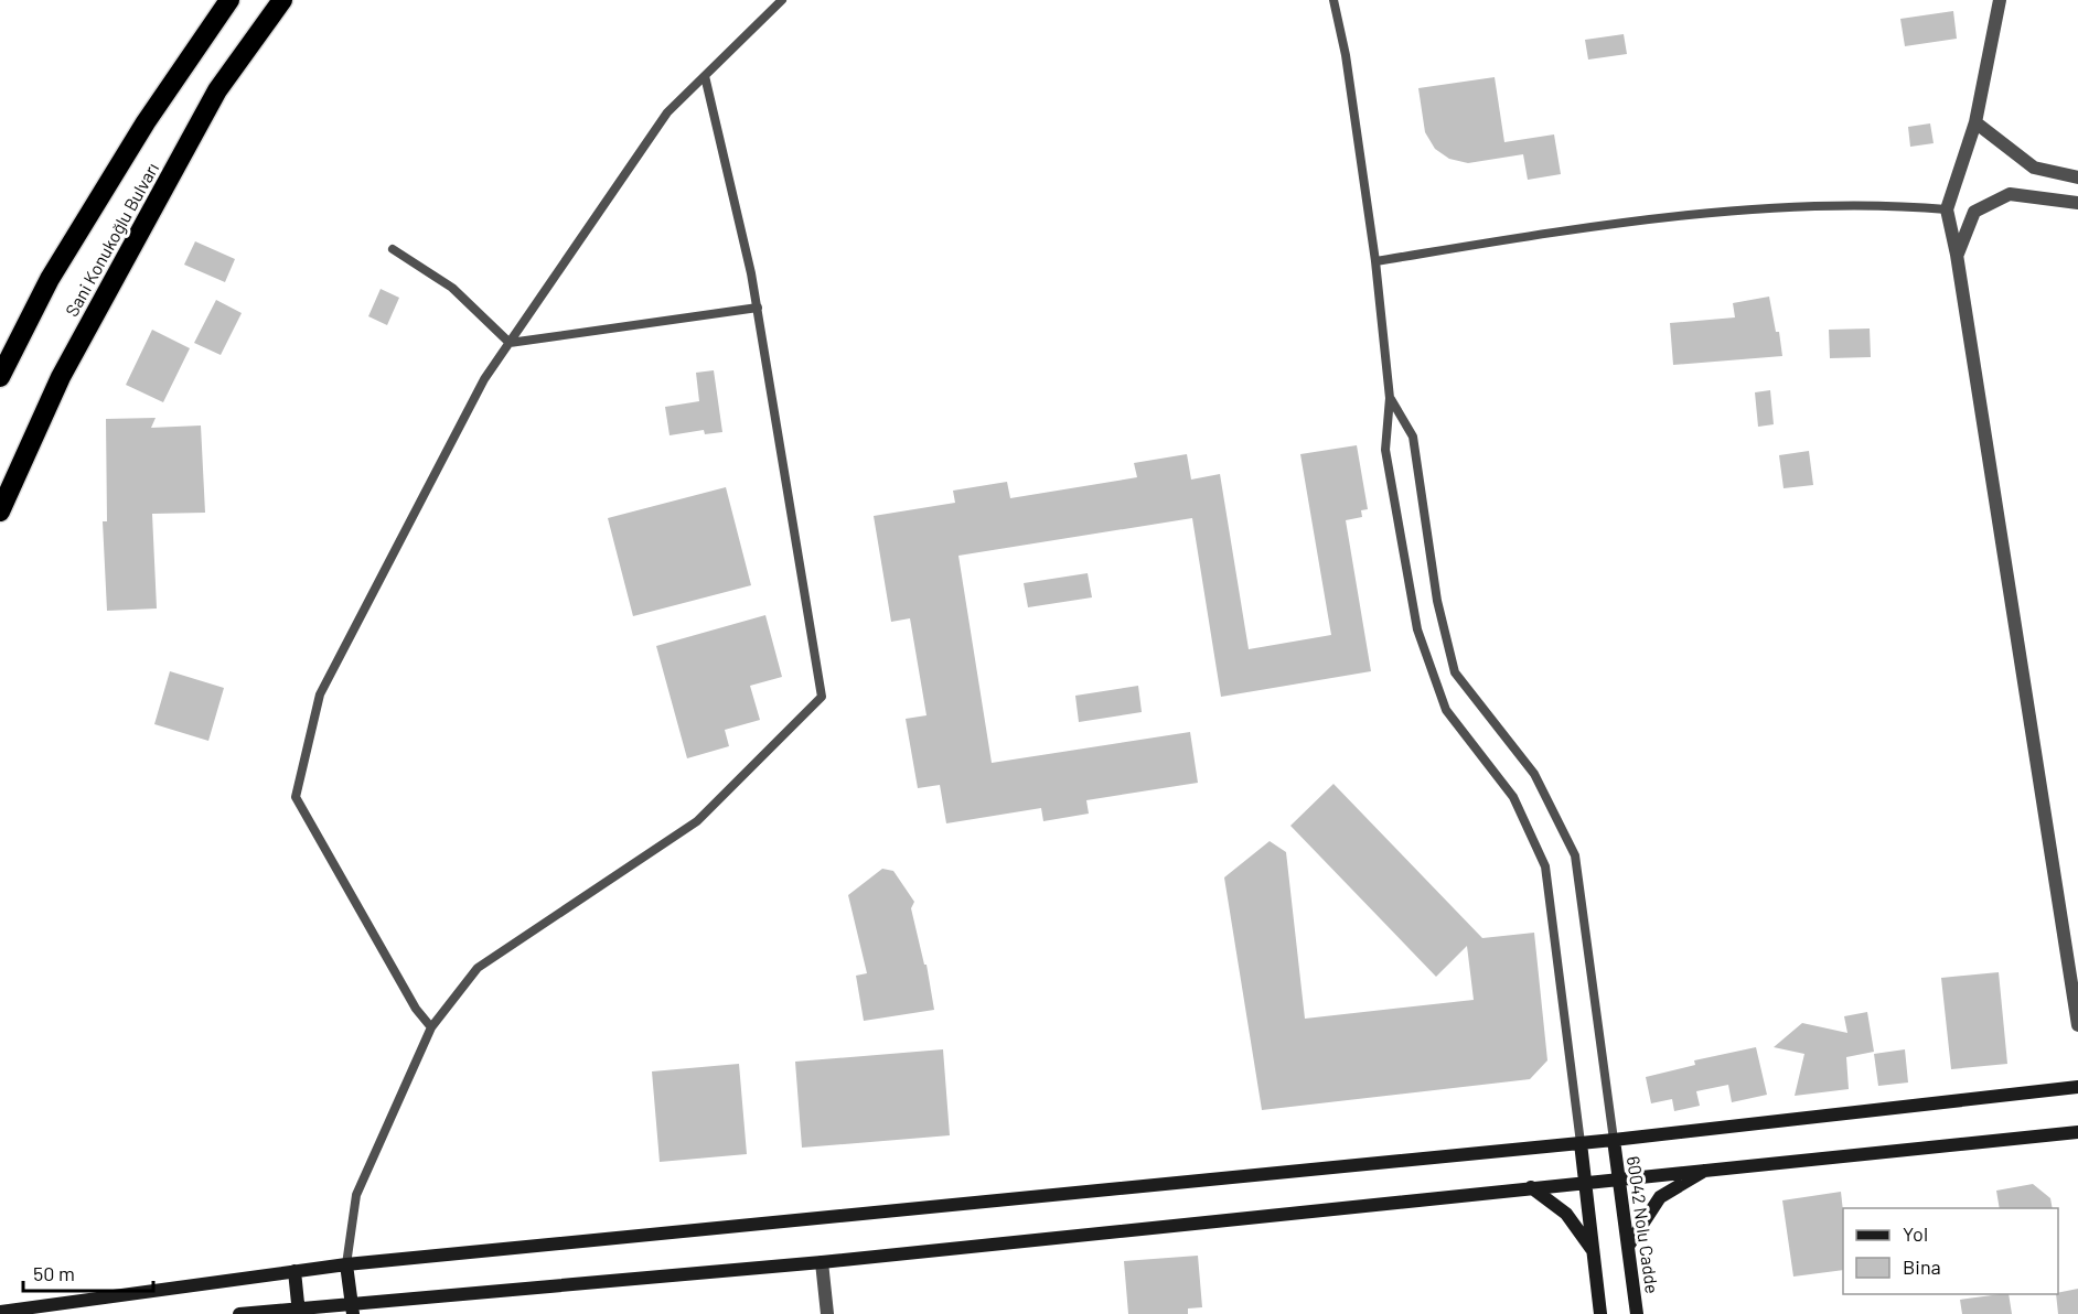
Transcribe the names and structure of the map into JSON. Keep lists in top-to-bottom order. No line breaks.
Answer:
{"streets":{"highway":["Sani Konukoğlu Bulvarı"],"main road":["60042 Nolu Cadde"]},"legend":["Yol","Bina"],"scale_bar":"50 m"}
